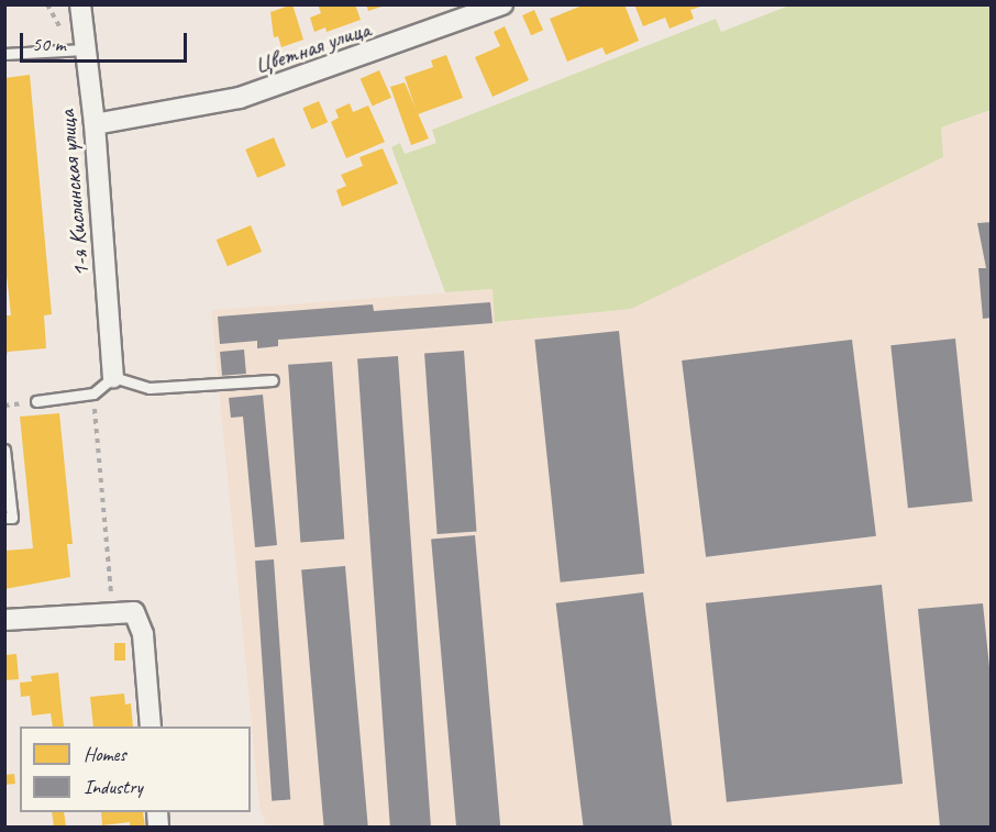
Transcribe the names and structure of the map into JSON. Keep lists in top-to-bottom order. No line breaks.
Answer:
{"streets":{"street":["Цветная улица","1-я Кислинская улица"]},"crossings":[["Цветная улица","1-я Кислинская улица"]],"legend":["Homes","Industry"],"scale_bar":"50 m"}
